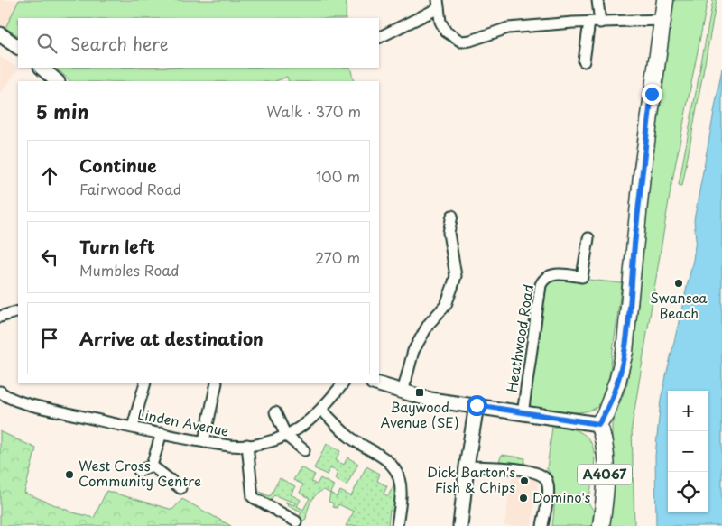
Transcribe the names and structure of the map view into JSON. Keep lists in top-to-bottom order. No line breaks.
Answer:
{"streets":{"main road":["A4067"],"street":["Heathwood Road","Linden Avenue"]},"places":{"other":["Swansea Beach","West Cross Community Centre","Dick Barton's Fish & Chips","Domino's"],"transit":["Baywood Avenue (SE)"]},"page":{"search":"Search here","heading":["5 min","Walk · 370 m"],"list":[["Continue","Fairwood Road","100 m"],["Turn left","Mumbles Road","270 m"],"Arrive at destination"],"map_buttons":["+","−"]}}
